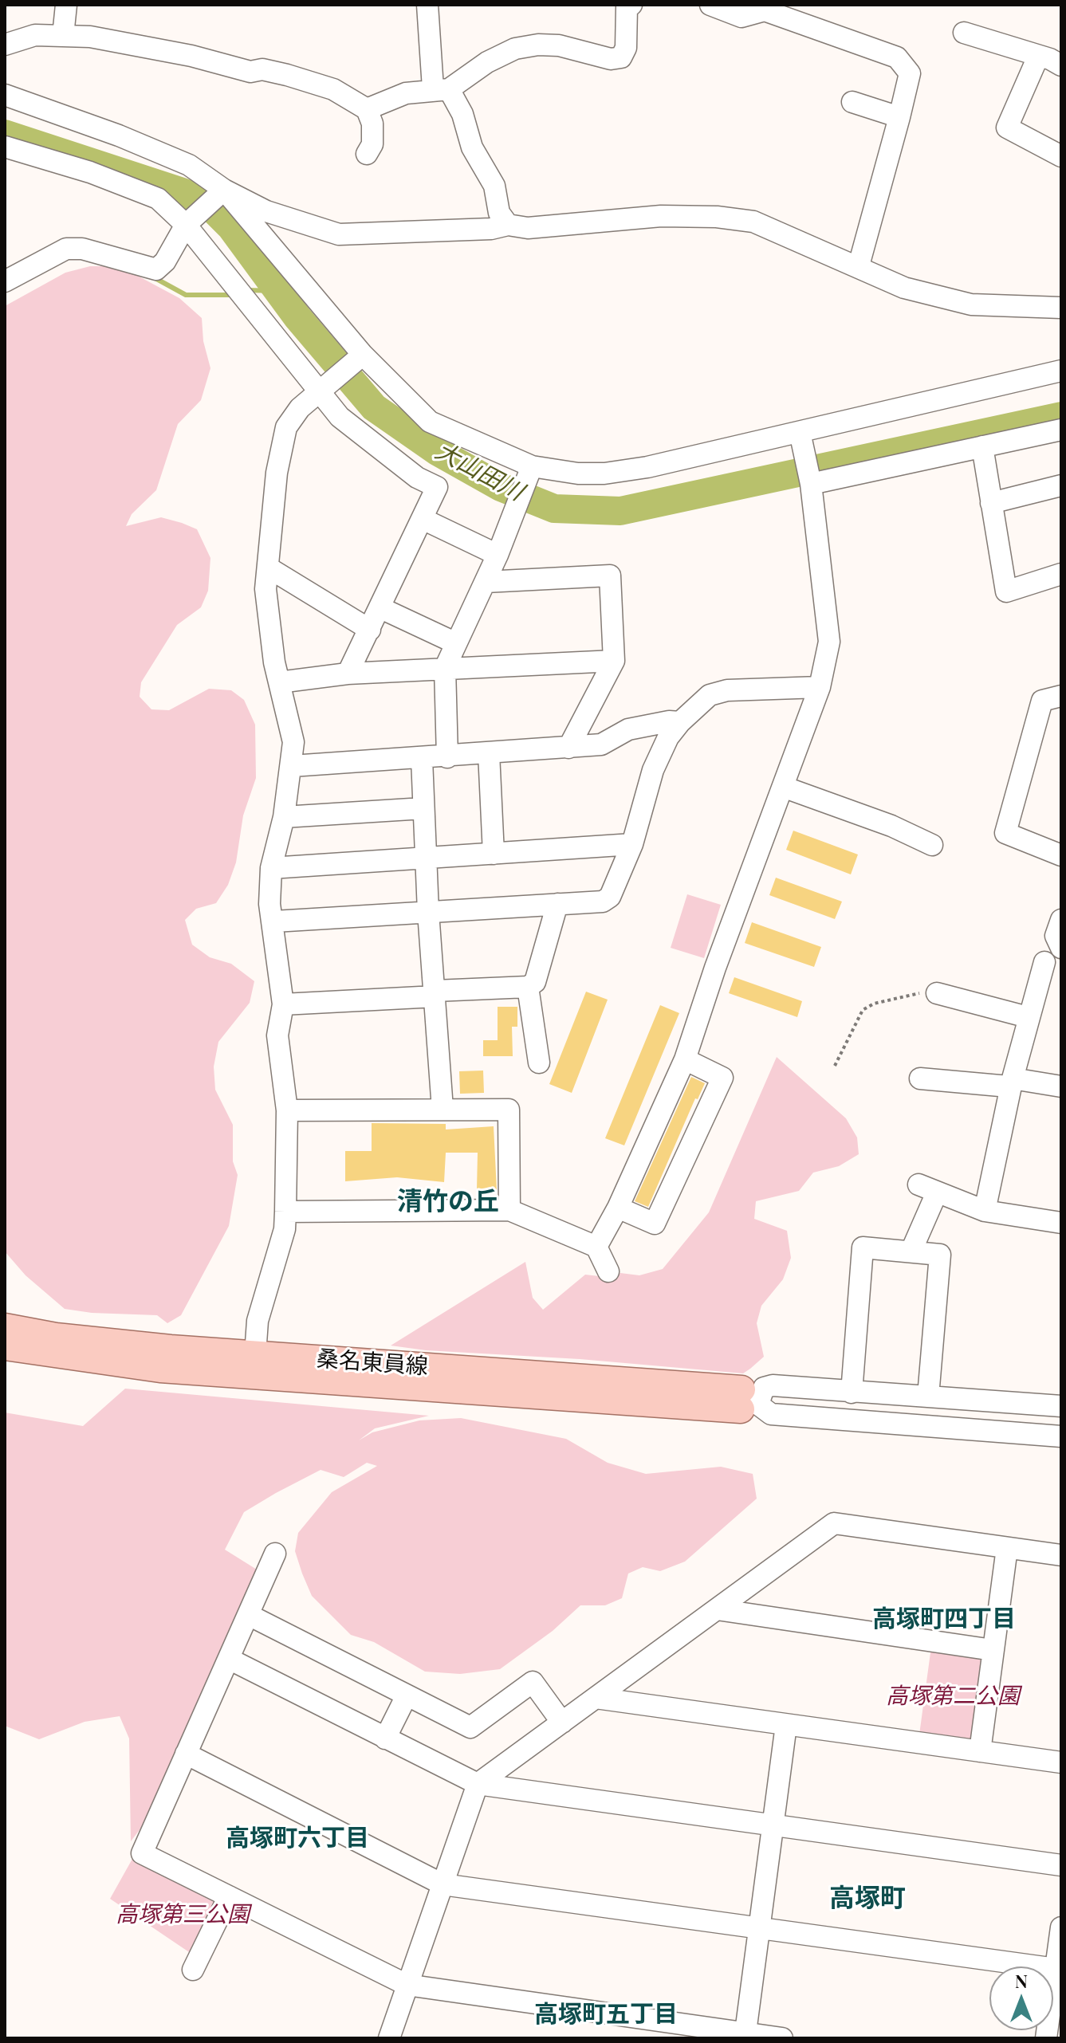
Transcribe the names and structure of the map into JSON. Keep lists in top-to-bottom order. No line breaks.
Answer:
{"streets":{"main road":["桑名東員線"]},"districts":["清竹の丘","高塚町四丁目","高塚町六丁目","高塚町","高塚町五丁目"],"water":["大山田川"],"parks":["高塚第二公園","高塚第三公園"],"north":"top"}
